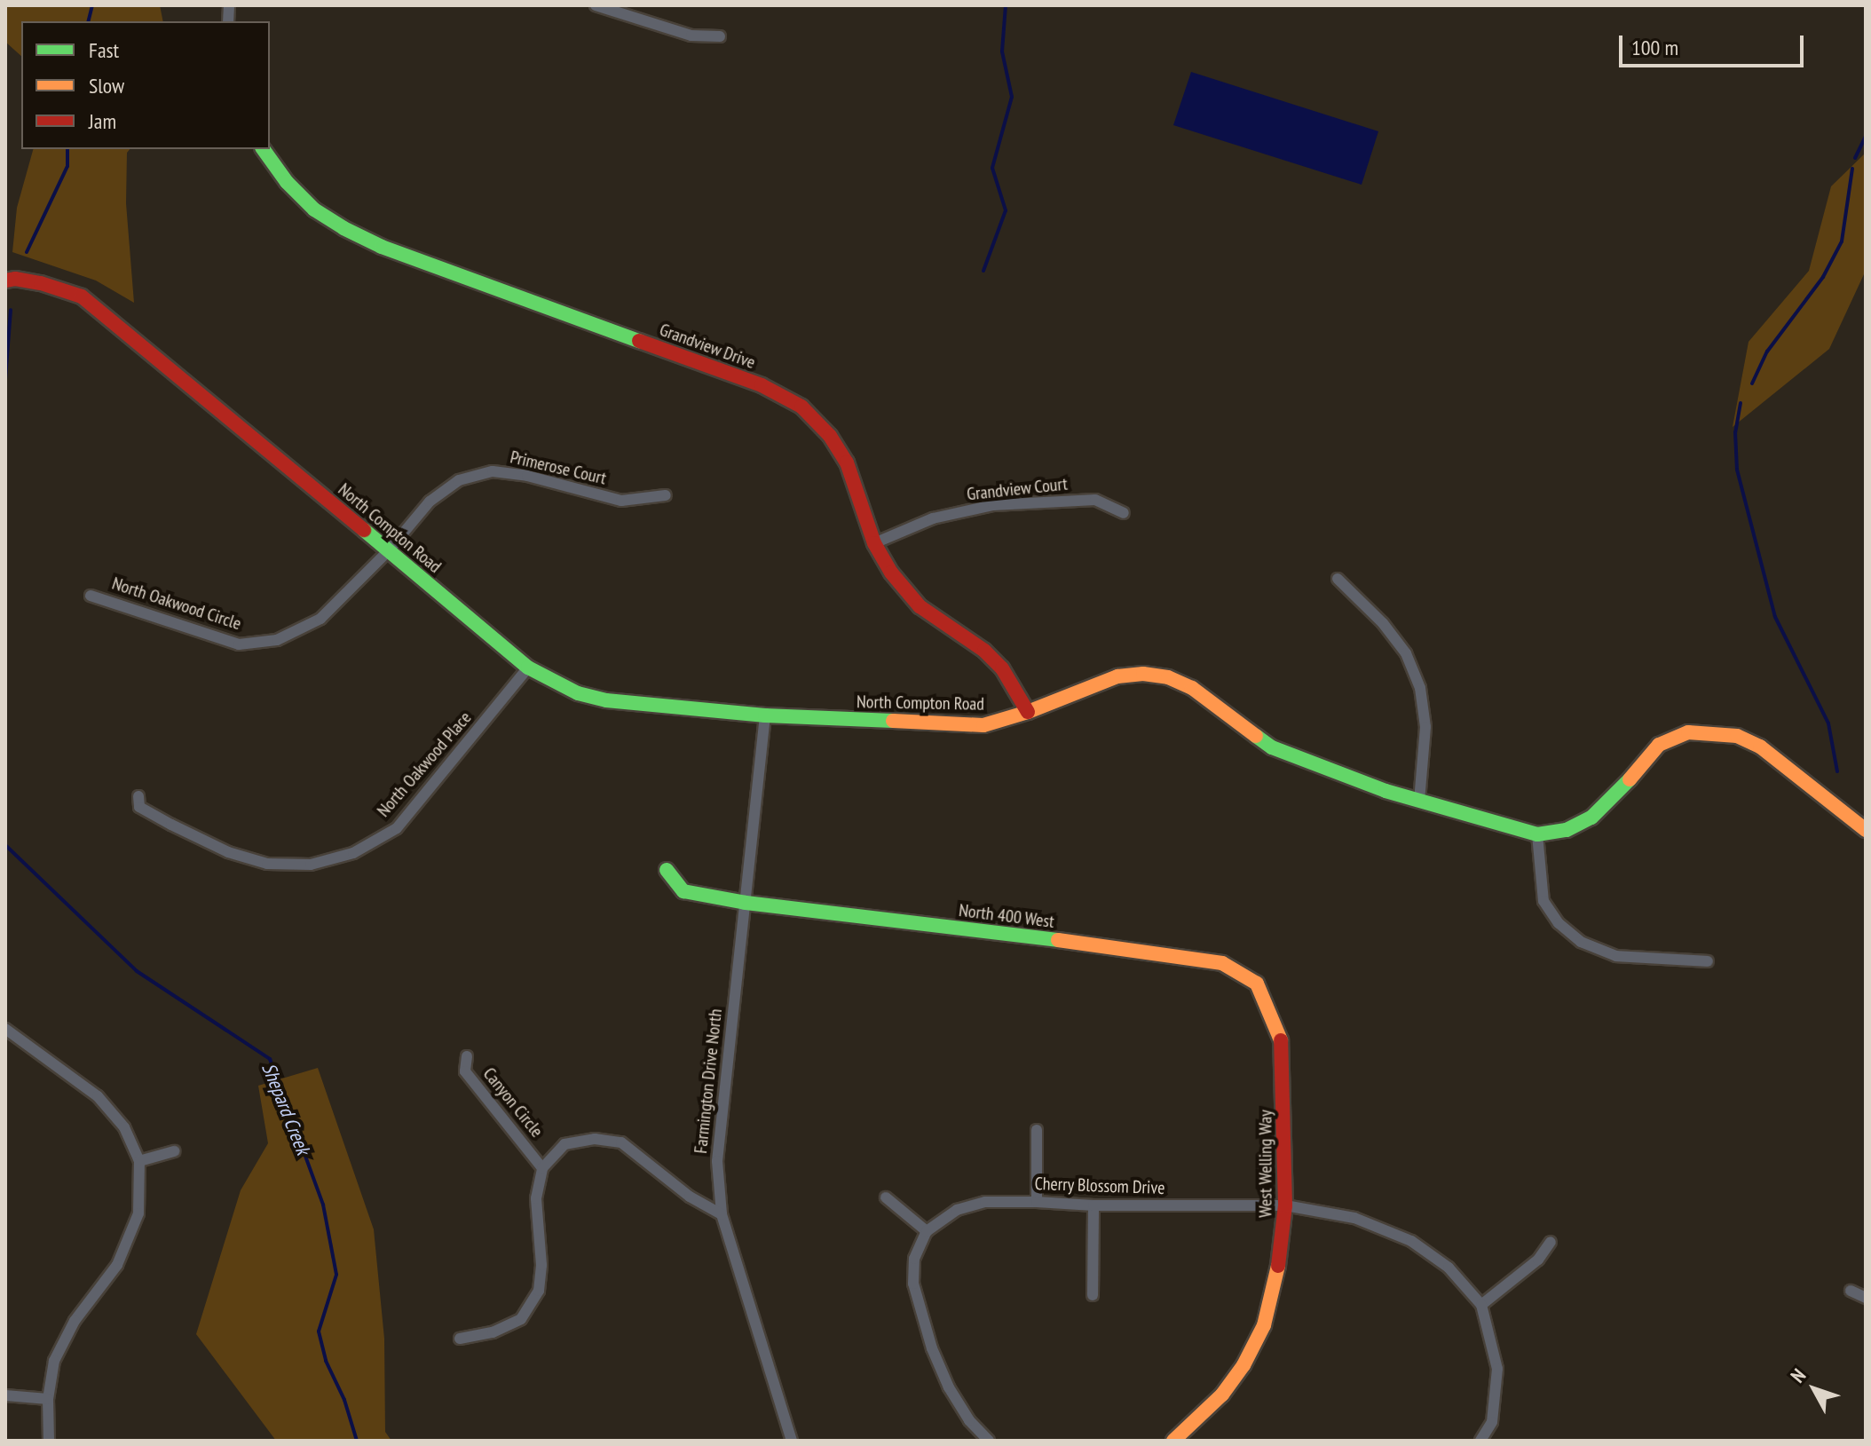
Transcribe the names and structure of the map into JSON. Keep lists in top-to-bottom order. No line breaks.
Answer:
{"streets":{"street":["Grandview Drive","Primerose Court","Grandview Court","North Compton Road","North Oakwood Circle","North Oakwood Place","North 400 West","Farmington Drive North","Canyon Circle","West Welling Way","Cherry Blossom Drive"]},"crossings":[["Grandview Drive","Grandview Court"],["Grandview Drive","North Compton Road"],["Primerose Court","North Compton Road"],["Primerose Court","North Oakwood Circle"],["North Compton Road","North Oakwood Circle"],["North Compton Road","North Oakwood Place"],["North Compton Road","Farmington Drive North"],["North 400 West","Farmington Drive North"],["North 400 West","West Welling Way"],["West Welling Way","Cherry Blossom Drive"]],"water":["Shepard Creek"],"legend":["Fast","Slow","Jam"],"scale_bar":"100 m","north":"top left"}
